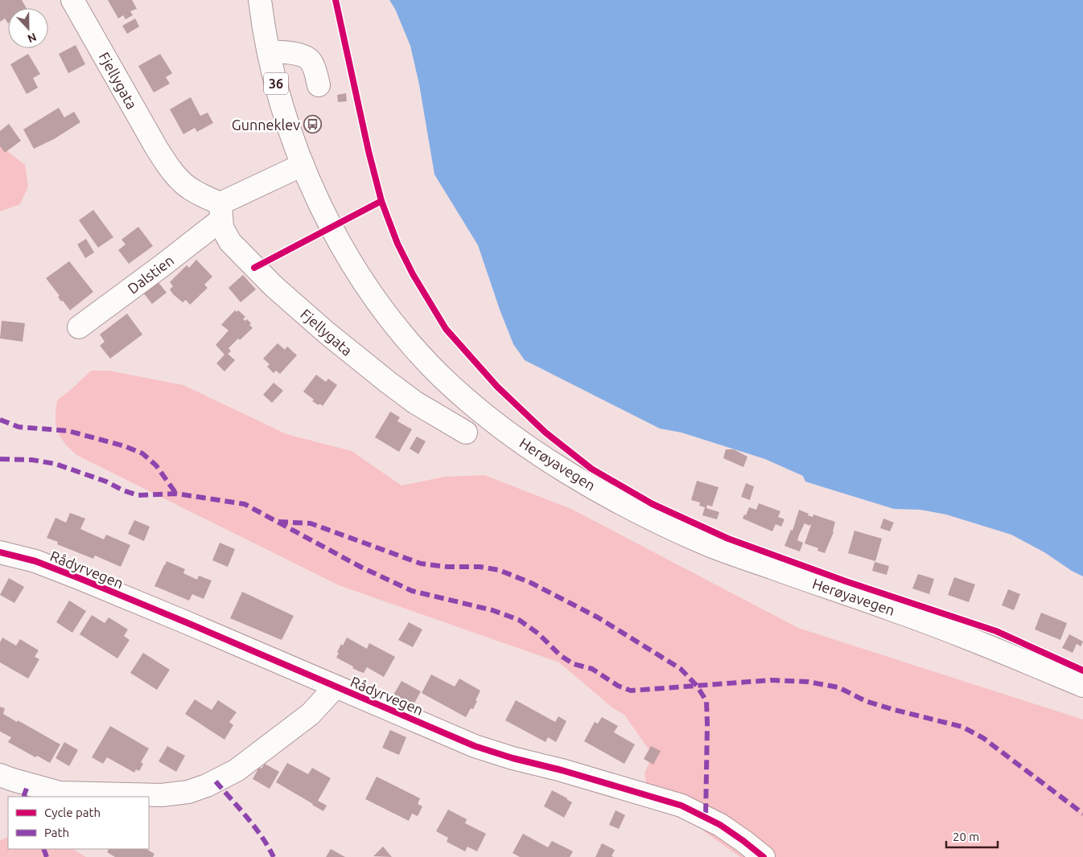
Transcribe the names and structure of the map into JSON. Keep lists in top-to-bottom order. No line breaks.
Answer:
{"streets":{"main road":["Fjellygata","36","Dalstien","Herøyavegen","Rådyrvegen"]},"crossings":[["Fjellygata","Dalstien"]],"places":{"bus stop":["Gunneklev"]},"legend":["Cycle path","Path"],"scale_bar":"20 m","north":"bottom"}
